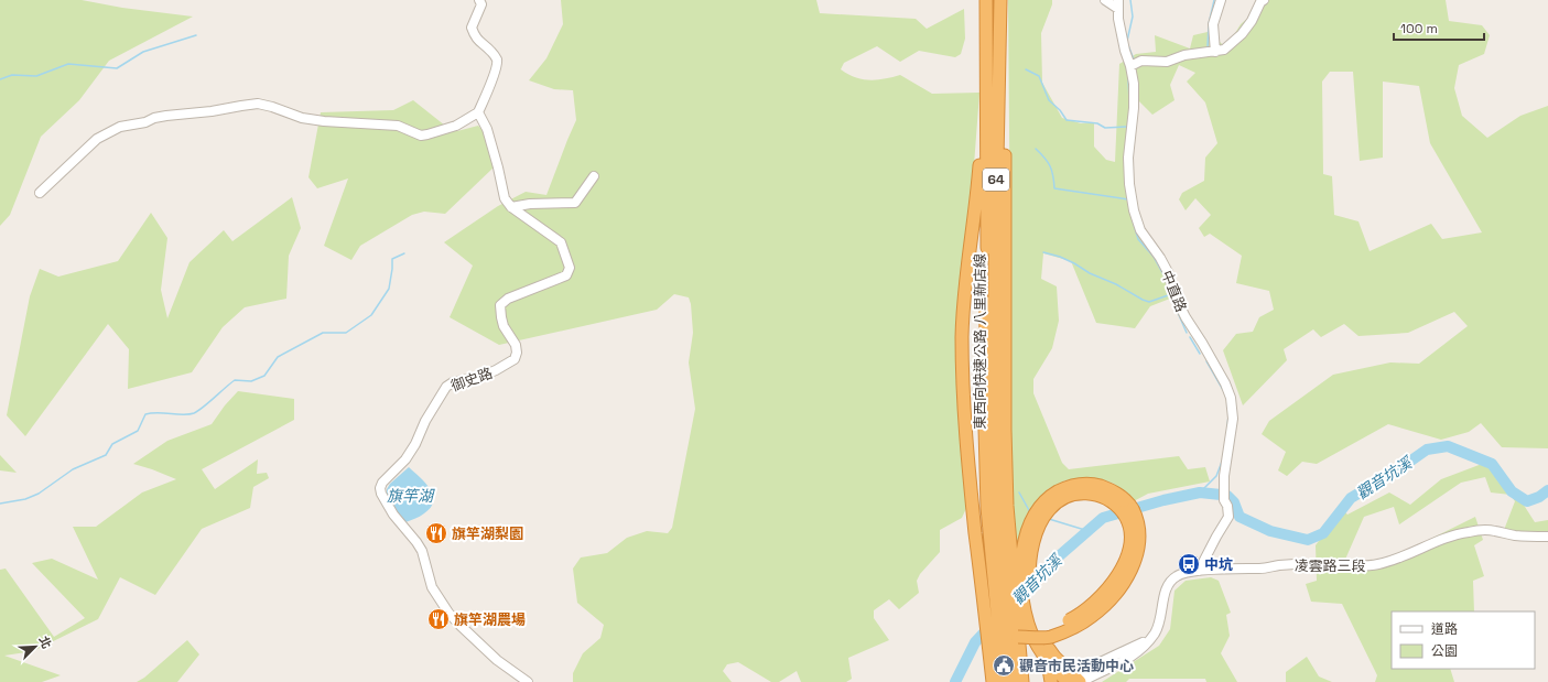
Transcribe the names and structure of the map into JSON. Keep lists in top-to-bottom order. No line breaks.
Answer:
{"streets":{"highway":["64","東西向快速公路 八里新店線"],"street":["中直路","御史路","凌雲路三段"]},"crossings":[["中直路","凌雲路三段"]],"water":["觀音坑溪","旗竿湖"],"places":{"restaurant":["旗竿湖梨園","旗竿湖農場"],"bus stop":["中坑"],"public building":["觀音市民活動中心"]},"legend":["道路","公園"],"scale_bar":"100 m","north":"top right"}
